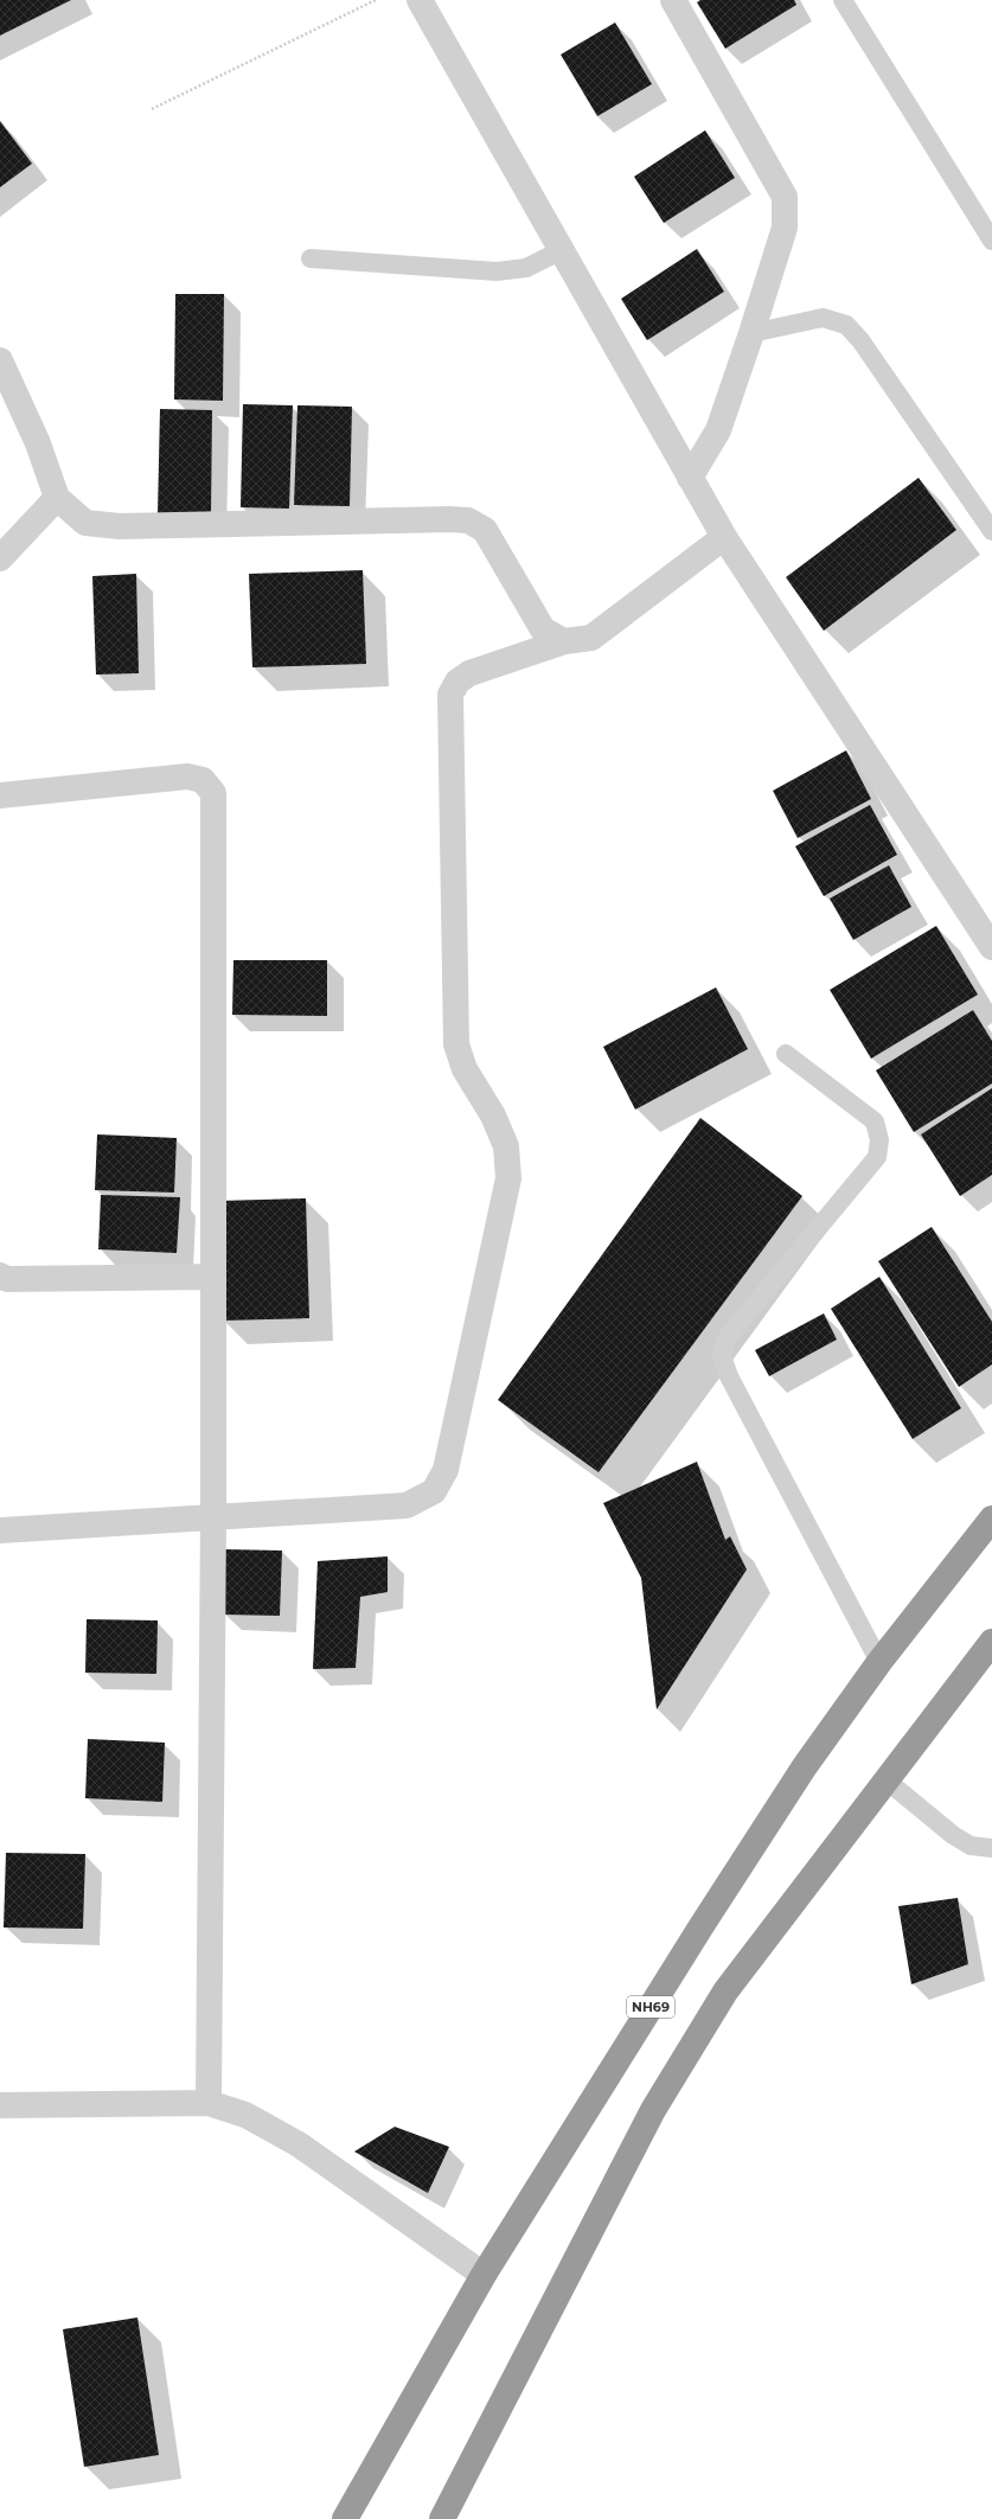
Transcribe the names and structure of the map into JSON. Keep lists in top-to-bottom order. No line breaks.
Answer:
{"streets":{"highway":["NH69"]}}
